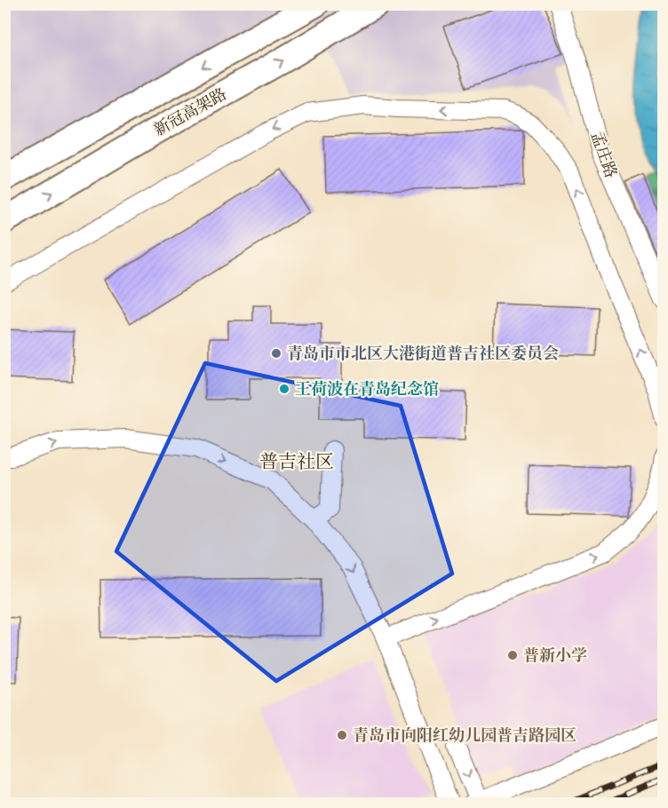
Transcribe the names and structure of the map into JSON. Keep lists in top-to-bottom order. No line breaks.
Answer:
{"streets":{"highway":["新冠高架路"],"street":["孟庄路"]},"districts":["普吉社区"],"places":["青岛市市北区大港街道普吉社区委员会","王荷波在青岛纪念馆","普新小学","青岛市向阳红幼儿园普吉路园区"]}
